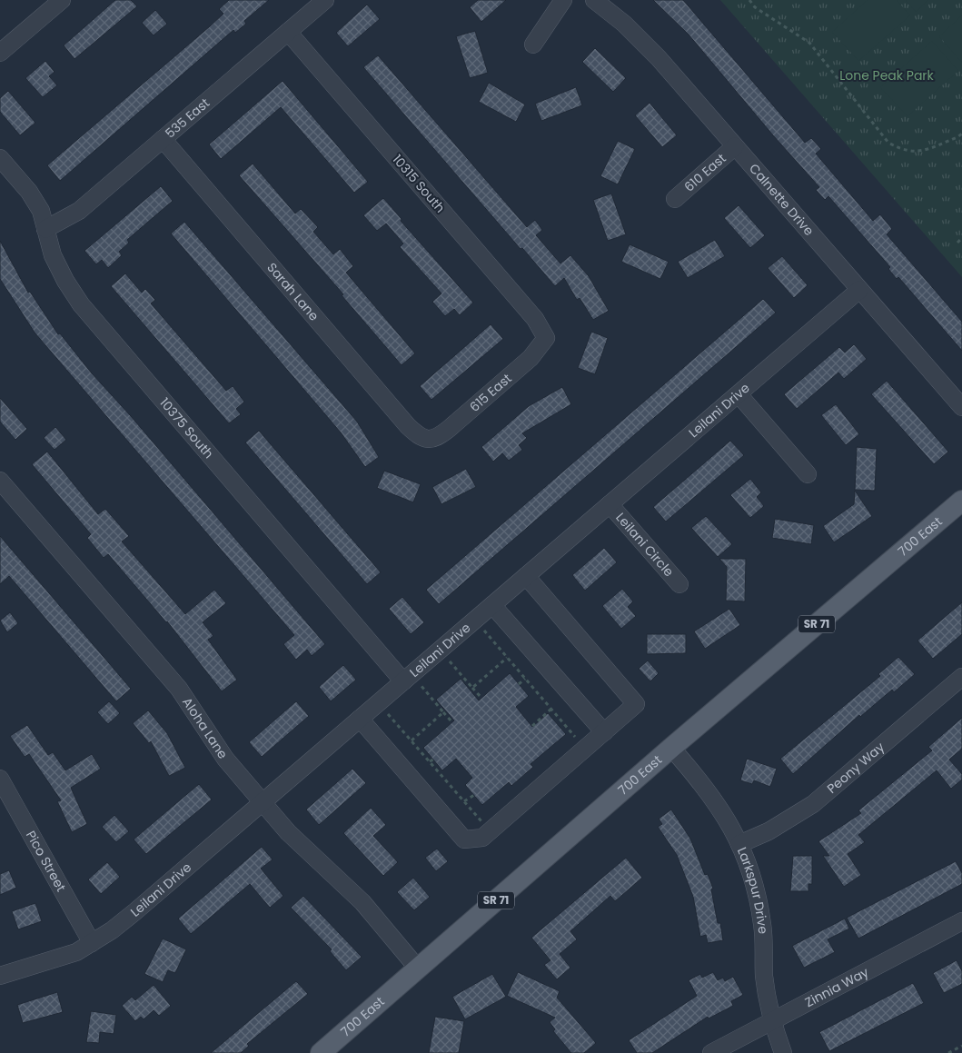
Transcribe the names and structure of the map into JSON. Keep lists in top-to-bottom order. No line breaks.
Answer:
{"streets":{"main road":["700 East","SR 71"],"street":["535 East","610 East","10315 South","Calnette Drive","Sarah Lane","615 East","Leilani Drive","10375 South","Leilani Circle","Aloha Lane","Peony Way","Pico Street","Larkspur Drive","Zinnia Way"]},"crossings":[["535 East","10315 South"],["535 East","Sarah Lane"],["535 East","10375 South"],["610 East","Calnette Drive"],["10315 South","615 East"],["Calnette Drive","Leilani Drive"],["Sarah Lane","615 East"],["Leilani Drive","10375 South"],["Leilani Drive","Leilani Circle"],["Leilani Drive","Aloha Lane"],["Leilani Drive","Pico Street"],["700 East","Aloha Lane"],["700 East","Larkspur Drive"],["Peony Way","Larkspur Drive"],["Larkspur Drive","Zinnia Way"]],"parks":["Lone Peak Park"]}
